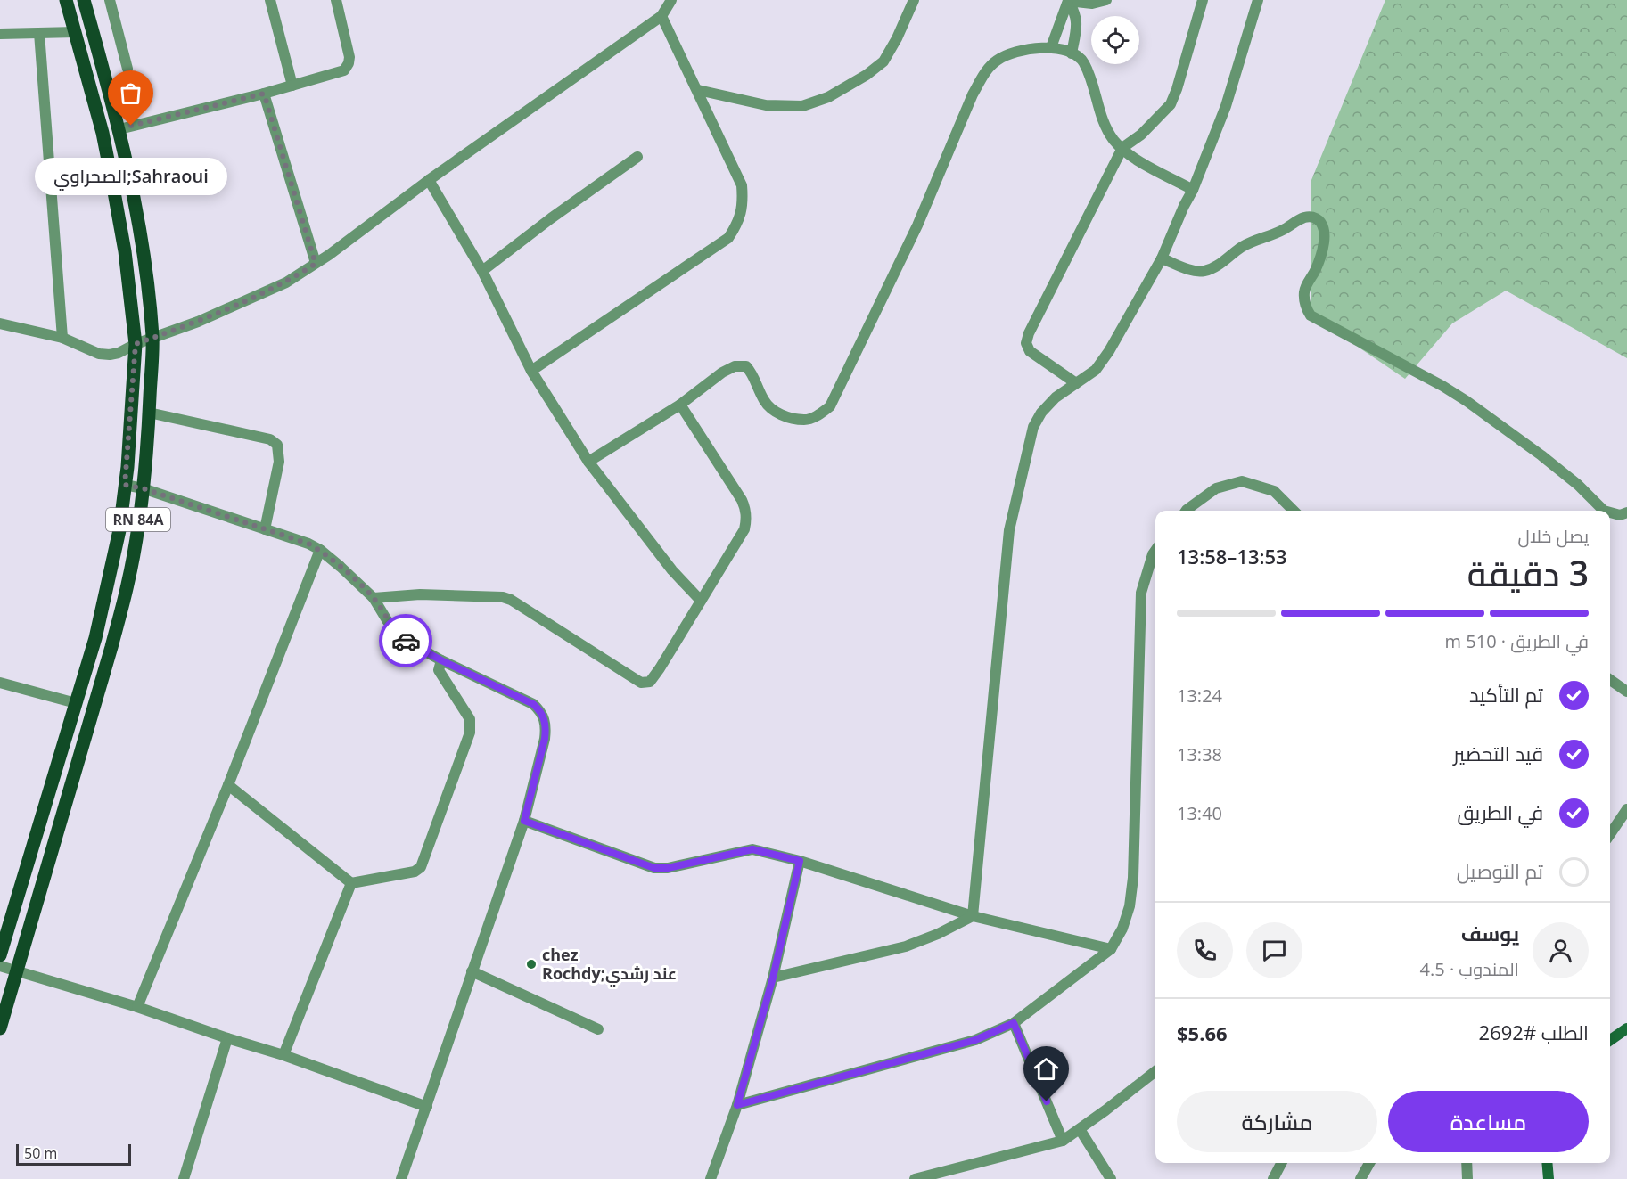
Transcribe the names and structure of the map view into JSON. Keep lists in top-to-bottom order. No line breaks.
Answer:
{"streets":{"main road":["RN 84A"]},"places":["Sahraoui;الصحراوي","chez Rochdy;عند رشدي"],"scale_bar":"50 m","page":{"bubble":"Sahraoui;الصحراوي","heading":["3 دقيقة","يصل خلال","13:53–13:58"],"panel":["يوسف","المندوب · 4.5","الطلب #2692","$5.66"],"bar":"في الطريق · 510 m","list":[["تم التأكيد","13:24"],["قيد التحضير","13:38"],["في الطريق","13:40"],"تم التوصيل"],"buttons":["مساعدة","مشاركة"],"scale":"50 m"}}
